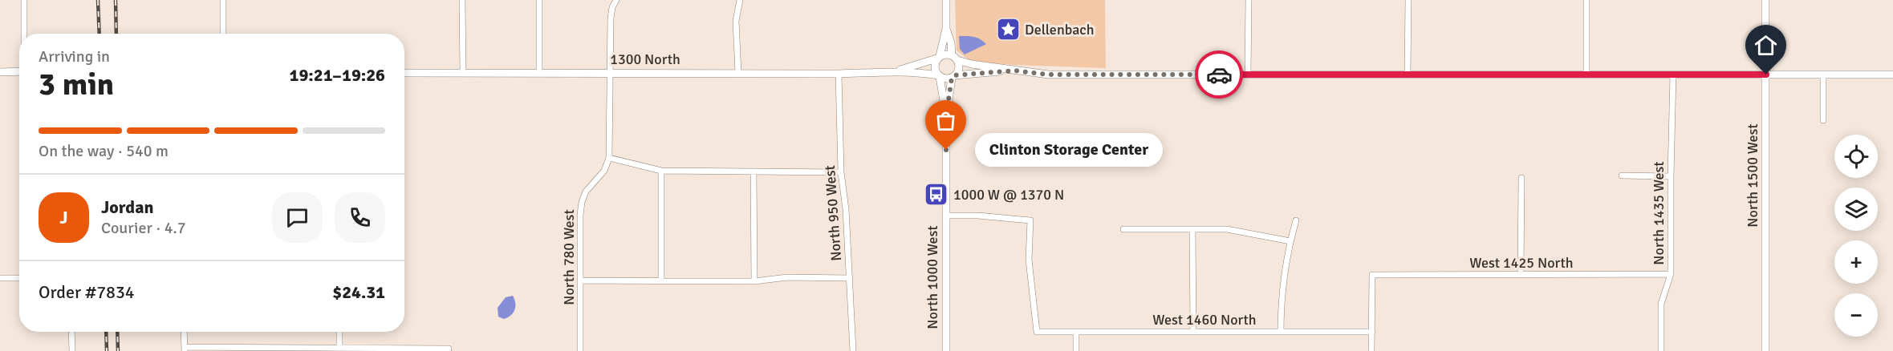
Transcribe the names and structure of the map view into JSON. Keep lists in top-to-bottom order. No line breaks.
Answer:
{"streets":{"street":["1300 North","North 1500 West","North 950 West","North 1435 West","North 780 West","West 1425 North","North 1000 West","West 1460 North"]},"crossings":[["1300 North","North 950 West"],["1300 North","North 780 West"],["1300 North","North 1000 West"],["North 1435 West","West 1425 North"],["West 1425 North","West 1460 North"],["North 1000 West","West 1460 North"]],"places":{"place":["Dellenbach"],"other":["Clinton Storage Center"],"bus stop":["1000 W @ 1370 N"]},"page":{"heading":["3 min","Arriving in","19:21–19:26"],"panel":["Jordan","Courier · 4.7","Order #7834","$24.31"],"bar":"On the way · 540 m","bubble":"Clinton Storage Center","map_buttons":["+","−"],"round":"J"}}
